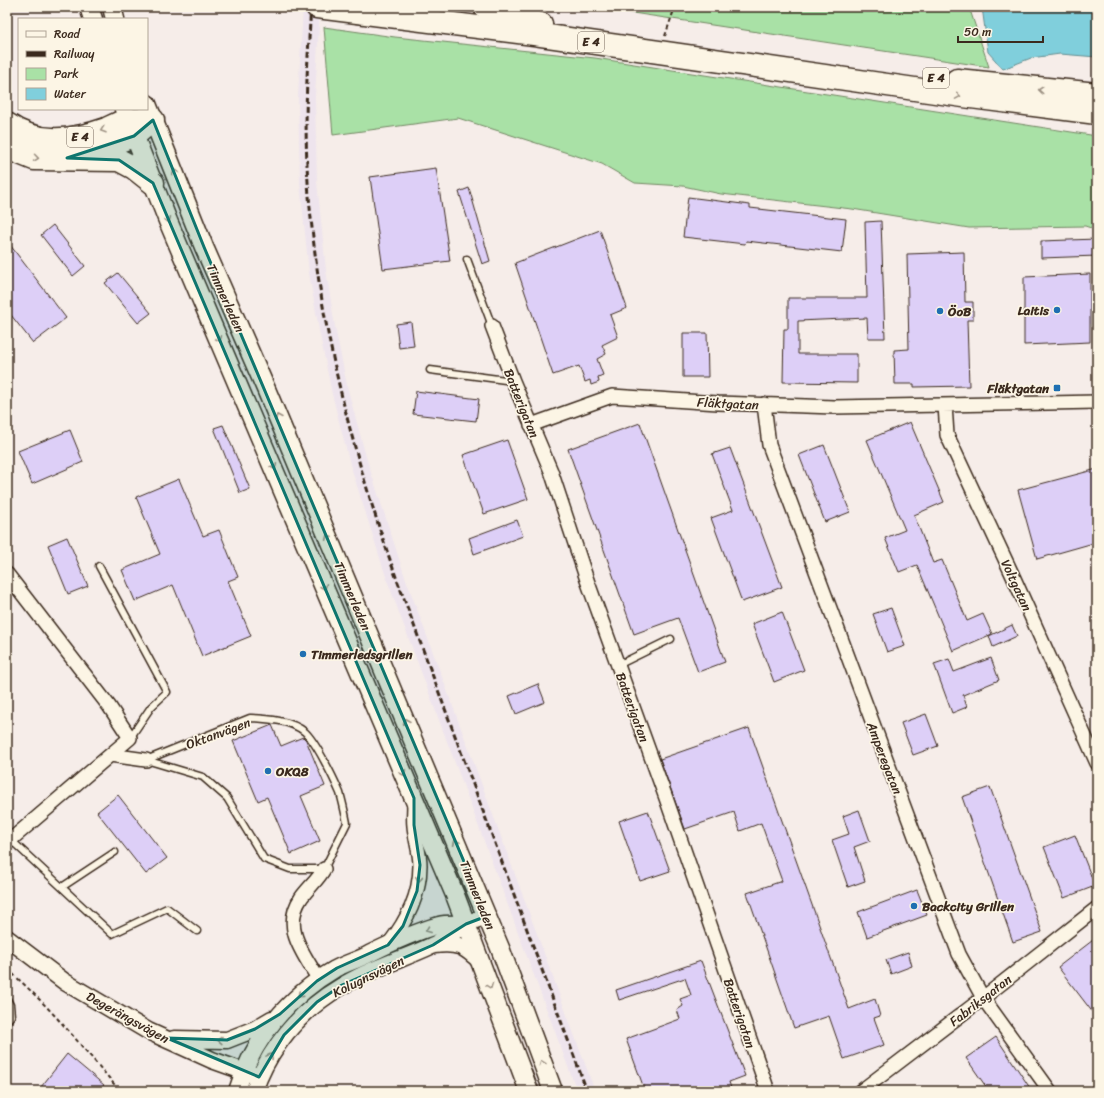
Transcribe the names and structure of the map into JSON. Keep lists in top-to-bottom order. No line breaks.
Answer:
{"streets":{"highway":["E 4"],"main road":["Timmerleden"],"street":["Batterigatan","Fläktgatan","Voltgatan","Oktanvägen","Amperegatan","Kolugnsvägen","Fabriksgatan","Degerängsvägen"]},"crossings":[["E 4","Timmerleden"],["Timmerleden","Kolugnsvägen"],["Batterigatan","Fläktgatan"],["Fläktgatan","Voltgatan"],["Fläktgatan","Amperegatan"],["Oktanvägen","Kolugnsvägen"],["Amperegatan","Fabriksgatan"],["Kolugnsvägen","Degerängsvägen"]],"places":{"other":["Laitis","ÖoB","Timmerledsgrillen","OKQ8","Backcity Grillen"],"transit":["Fläktgatan"]},"legend":["Road","Railway","Park","Water"],"scale_bar":"50 m"}
